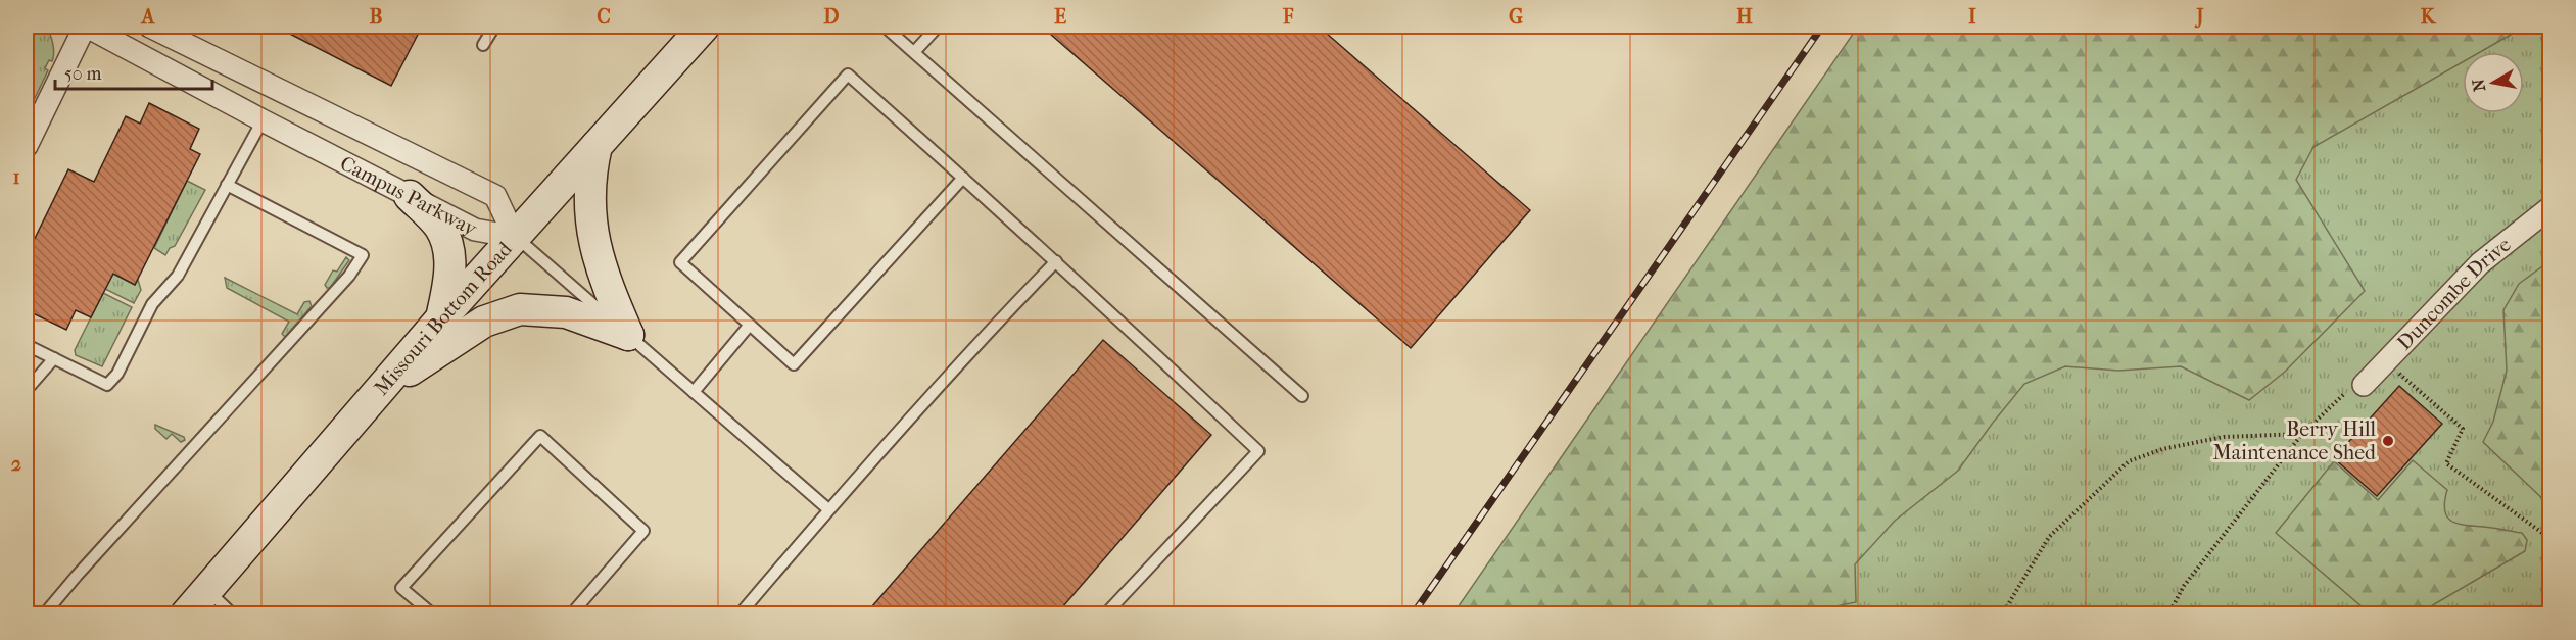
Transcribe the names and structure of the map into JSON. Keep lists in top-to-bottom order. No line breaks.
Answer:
{"streets":{"street":["Campus Parkway","Duncombe Drive","Missouri Bottom Road"]},"crossings":[["Campus Parkway","Missouri Bottom Road"]],"places":["Berry Hill Maintenance Shed"],"scale_bar":"50 m","north":"left","grid":{"columns":["A","B","C","D","E","F","G","H","I","J","K"],"rows":["1","2"]}}
